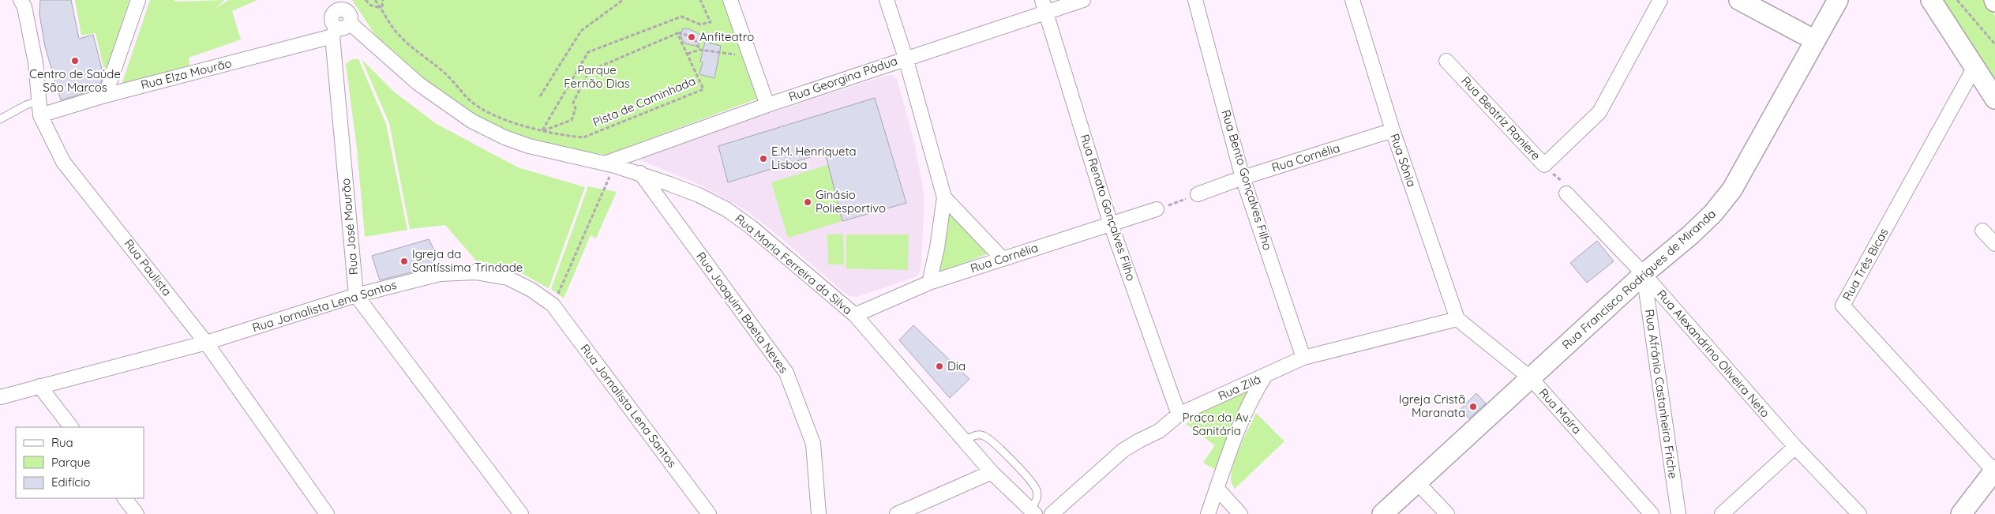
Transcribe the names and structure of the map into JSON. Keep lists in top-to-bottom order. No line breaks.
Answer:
{"streets":{"street":["Rua Elza Mourão","Rua Georgina Pádua","Rua Beatriz Raniere","Rua Cornélia","Rua Sônia","Rua Bento Gonçalves Filho","Rua Renato Gonçalves Filho","Rua José Mourão","Rua Maria Ferreira da Silva","Rua Três Bicas","Rua Paulista","Rua Francisco Rodrigues de Miranda","Rua Jornalista Lena Santos","Rua Joaquim Baeta Neves","Rua Alexandrino Oliveira Neto","Rua Zilá","Rua Afrânio Castanheira Friche","Rua Maíra"],"path":["Pista de Caminhada"]},"crossings":[["Rua Elza Mourão","Rua José Mourão"],["Rua Elza Mourão","Rua Maria Ferreira da Silva"],["Rua Elza Mourão","Rua Paulista"],["Rua Georgina Pádua","Rua Renato Gonçalves Filho"],["Rua Georgina Pádua","Rua Maria Ferreira da Silva"],["Rua Cornélia","Rua Sônia"],["Rua Cornélia","Rua Bento Gonçalves Filho"],["Rua Cornélia","Rua Renato Gonçalves Filho"],["Rua Cornélia","Rua Maria Ferreira da Silva"],["Rua Sônia","Rua Zilá"],["Rua Sônia","Rua Maíra"],["Rua Bento Gonçalves Filho","Rua Zilá"],["Rua Renato Gonçalves Filho","Rua Zilá"],["Rua José Mourão","Rua Maria Ferreira da Silva"],["Rua José Mourão","Rua Jornalista Lena Santos"],["Rua Maria Ferreira da Silva","Rua Joaquim Baeta Neves"],["Rua Paulista","Rua Jornalista Lena Santos"],["Rua Francisco Rodrigues de Miranda","Rua Alexandrino Oliveira Neto"],["Rua Francisco Rodrigues de Miranda","Rua Afrânio Castanheira Friche"],["Rua Francisco Rodrigues de Miranda","Rua Maíra"],["Rua Alexandrino Oliveira Neto","Rua Afrânio Castanheira Friche"],["Rua Zilá","Rua Maíra"]],"parks":["Parque Fernão Dias","Praça da Av. Sanitária"],"places":["Anfiteatro","Centro de Saúde São Marcos","E.M. Henriqueta Lisboa","Ginásio Poliesportivo","Igreja da Santíssima Trindade","Dia","Igreja Cristã Maranata"],"legend":["Rua","Parque","Edifício"]}
